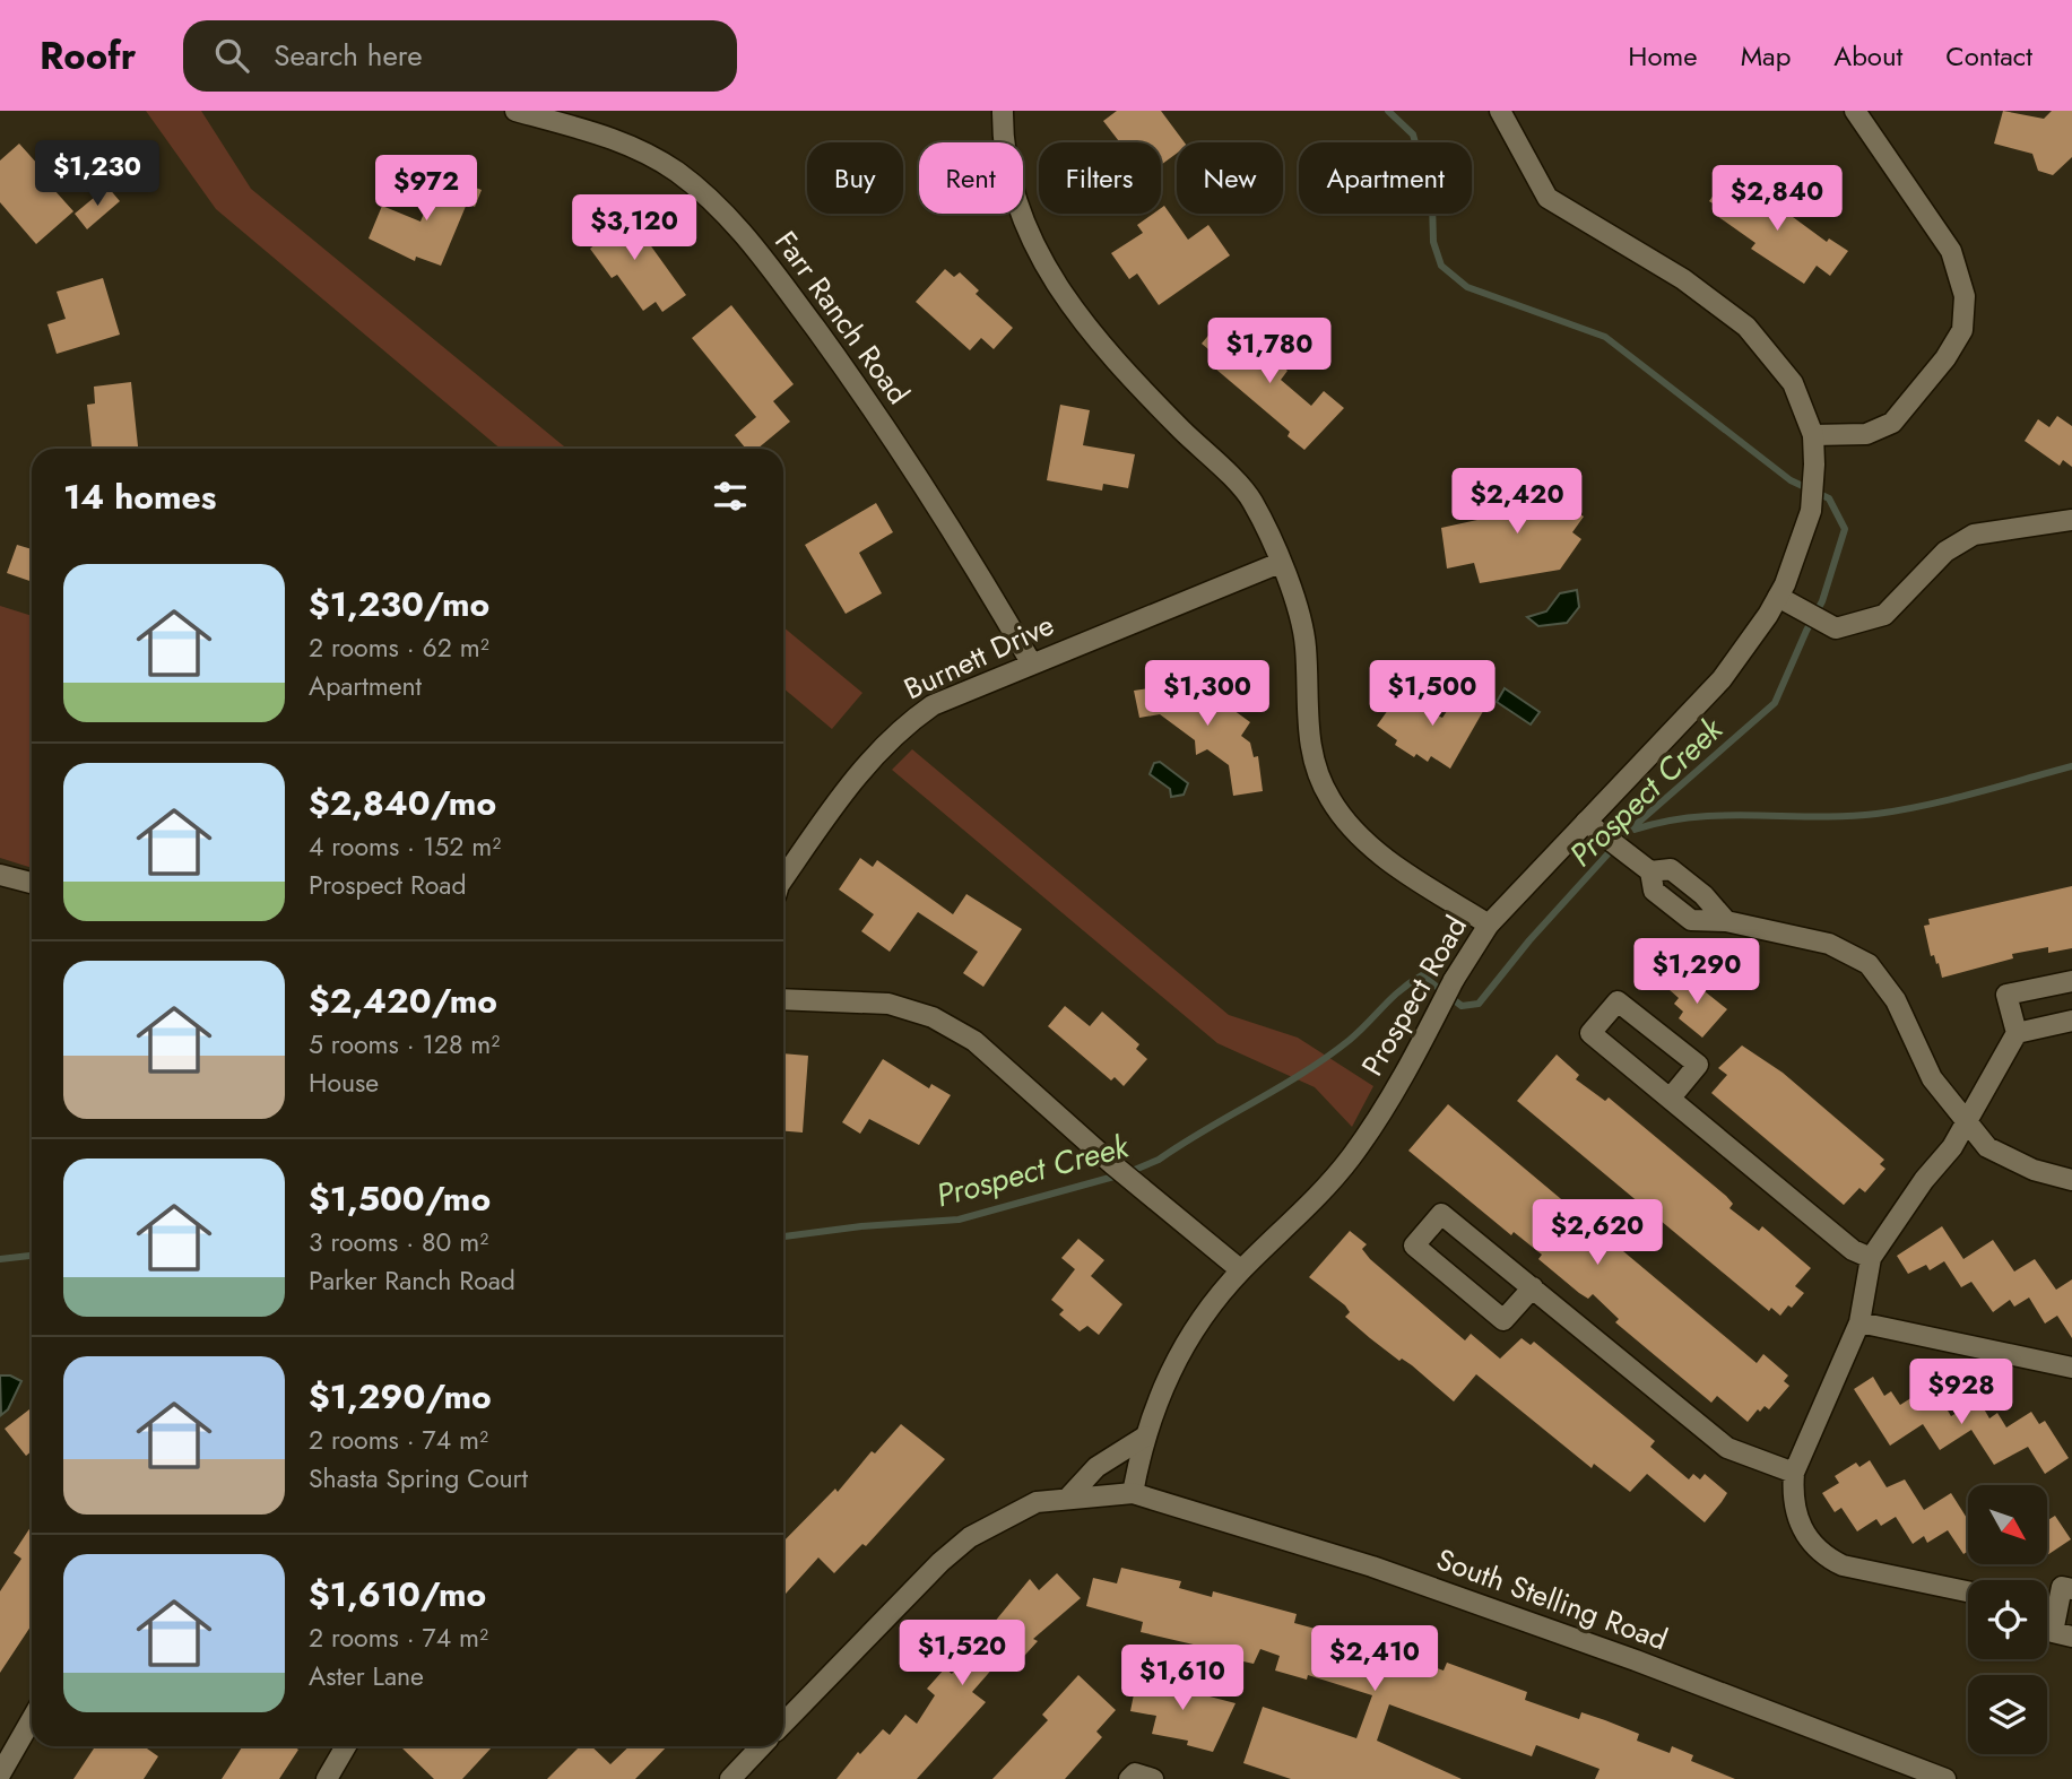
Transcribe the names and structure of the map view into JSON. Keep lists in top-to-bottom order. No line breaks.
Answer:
{"streets":{"street":["Farr Ranch Road","Burnett Drive","Prospect Road","South Stelling Road"]},"crossings":[["Farr Ranch Road","Burnett Drive"],["Prospect Road","South Stelling Road"]],"water":["Prospect Creek"],"north":"bottom right","page":{"header":"Roofr","search":"Search here","nav":["Home","Map","About","Contact"],"price":["$1,230","$972","$2,840","$3,120","$1,780","$2,420","$1,300","$1,500","$1,290","$2,620","$928","$1,520","$2,410","$1,610"],"chip":["Buy","Rent","Filters","New","Apartment"],"heading":"14 homes","list":[{"name":"$1,230/mo","note":"2 rooms · 62 m² · Apartment"},{"name":"$2,840/mo","note":"4 rooms · 152 m² · Prospect Road"},{"name":"$2,420/mo","note":"5 rooms · 128 m² · House"},{"name":"$1,500/mo","note":"3 rooms · 80 m² · Parker Ranch Road"},{"name":"$1,290/mo","note":"2 rooms · 74 m² · Shasta Spring Court"},{"name":"$1,610/mo","note":"2 rooms · 74 m² · Aster Lane"}]}}
